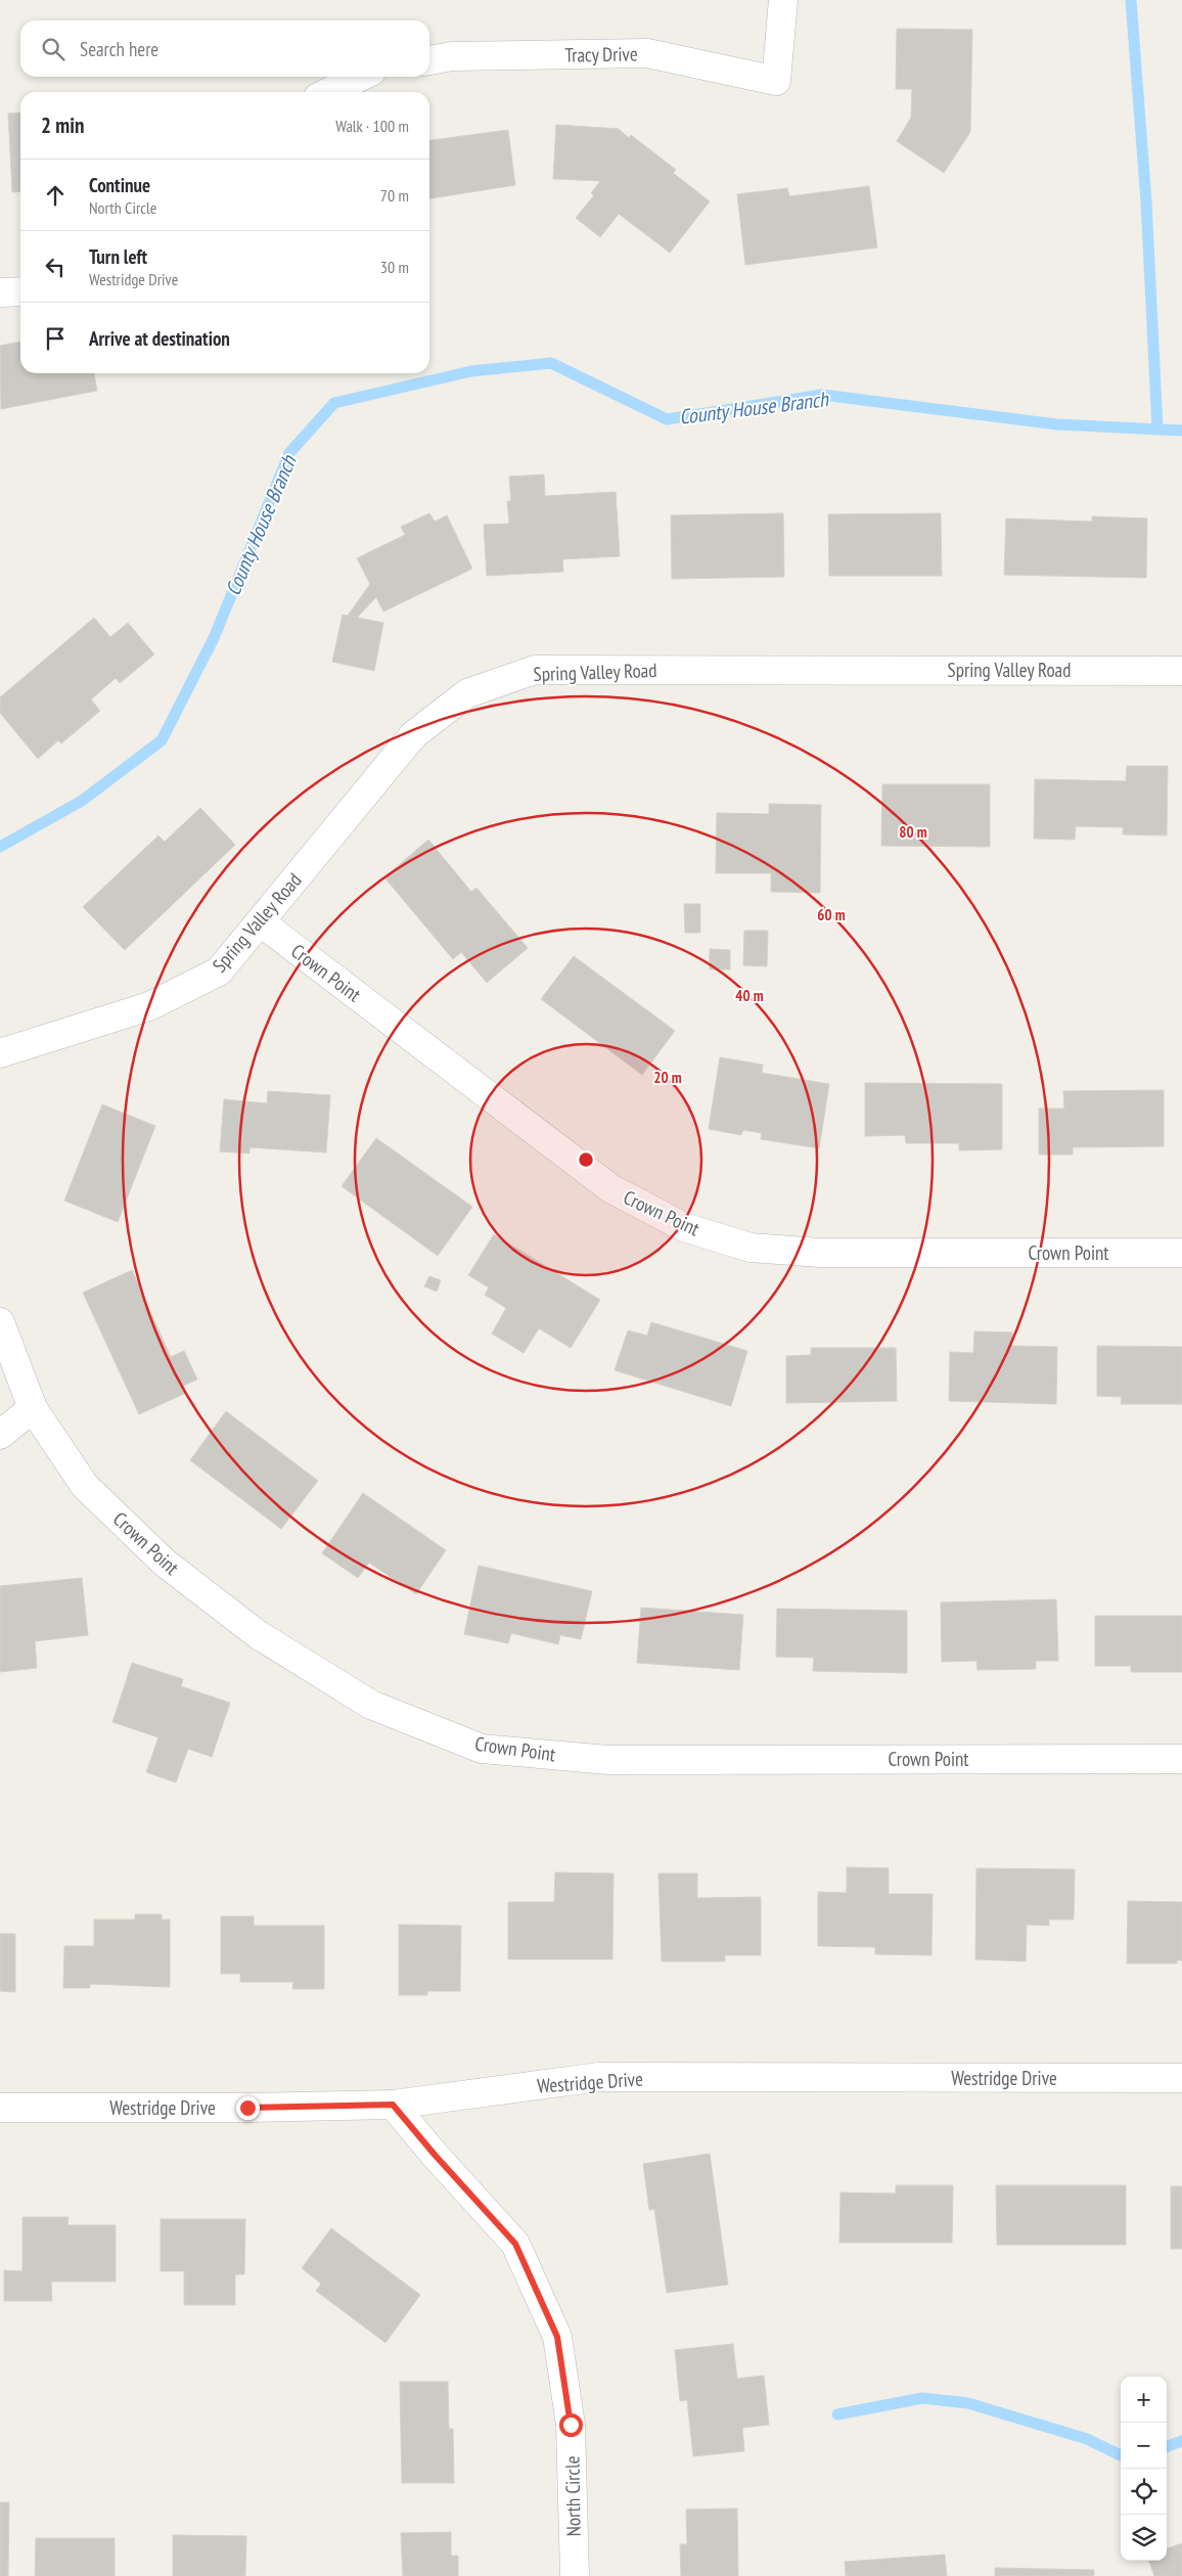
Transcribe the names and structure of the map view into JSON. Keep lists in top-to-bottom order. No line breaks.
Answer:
{"streets":{"street":["Tracy Drive","Spring Valley Road","Crown Point","Westridge Drive","North Circle"]},"crossings":[["Spring Valley Road","Crown Point"],["Westridge Drive","North Circle"]],"water":["County House Branch"],"page":{"search":"Search here","heading":["2 min","Walk · 100 m"],"list":[["Continue","North Circle","70 m"],["Turn left","Westridge Drive","30 m"],"Arrive at destination"],"map_buttons":["+","−"]},"rings":["80 m","60 m","40 m","20 m"]}
